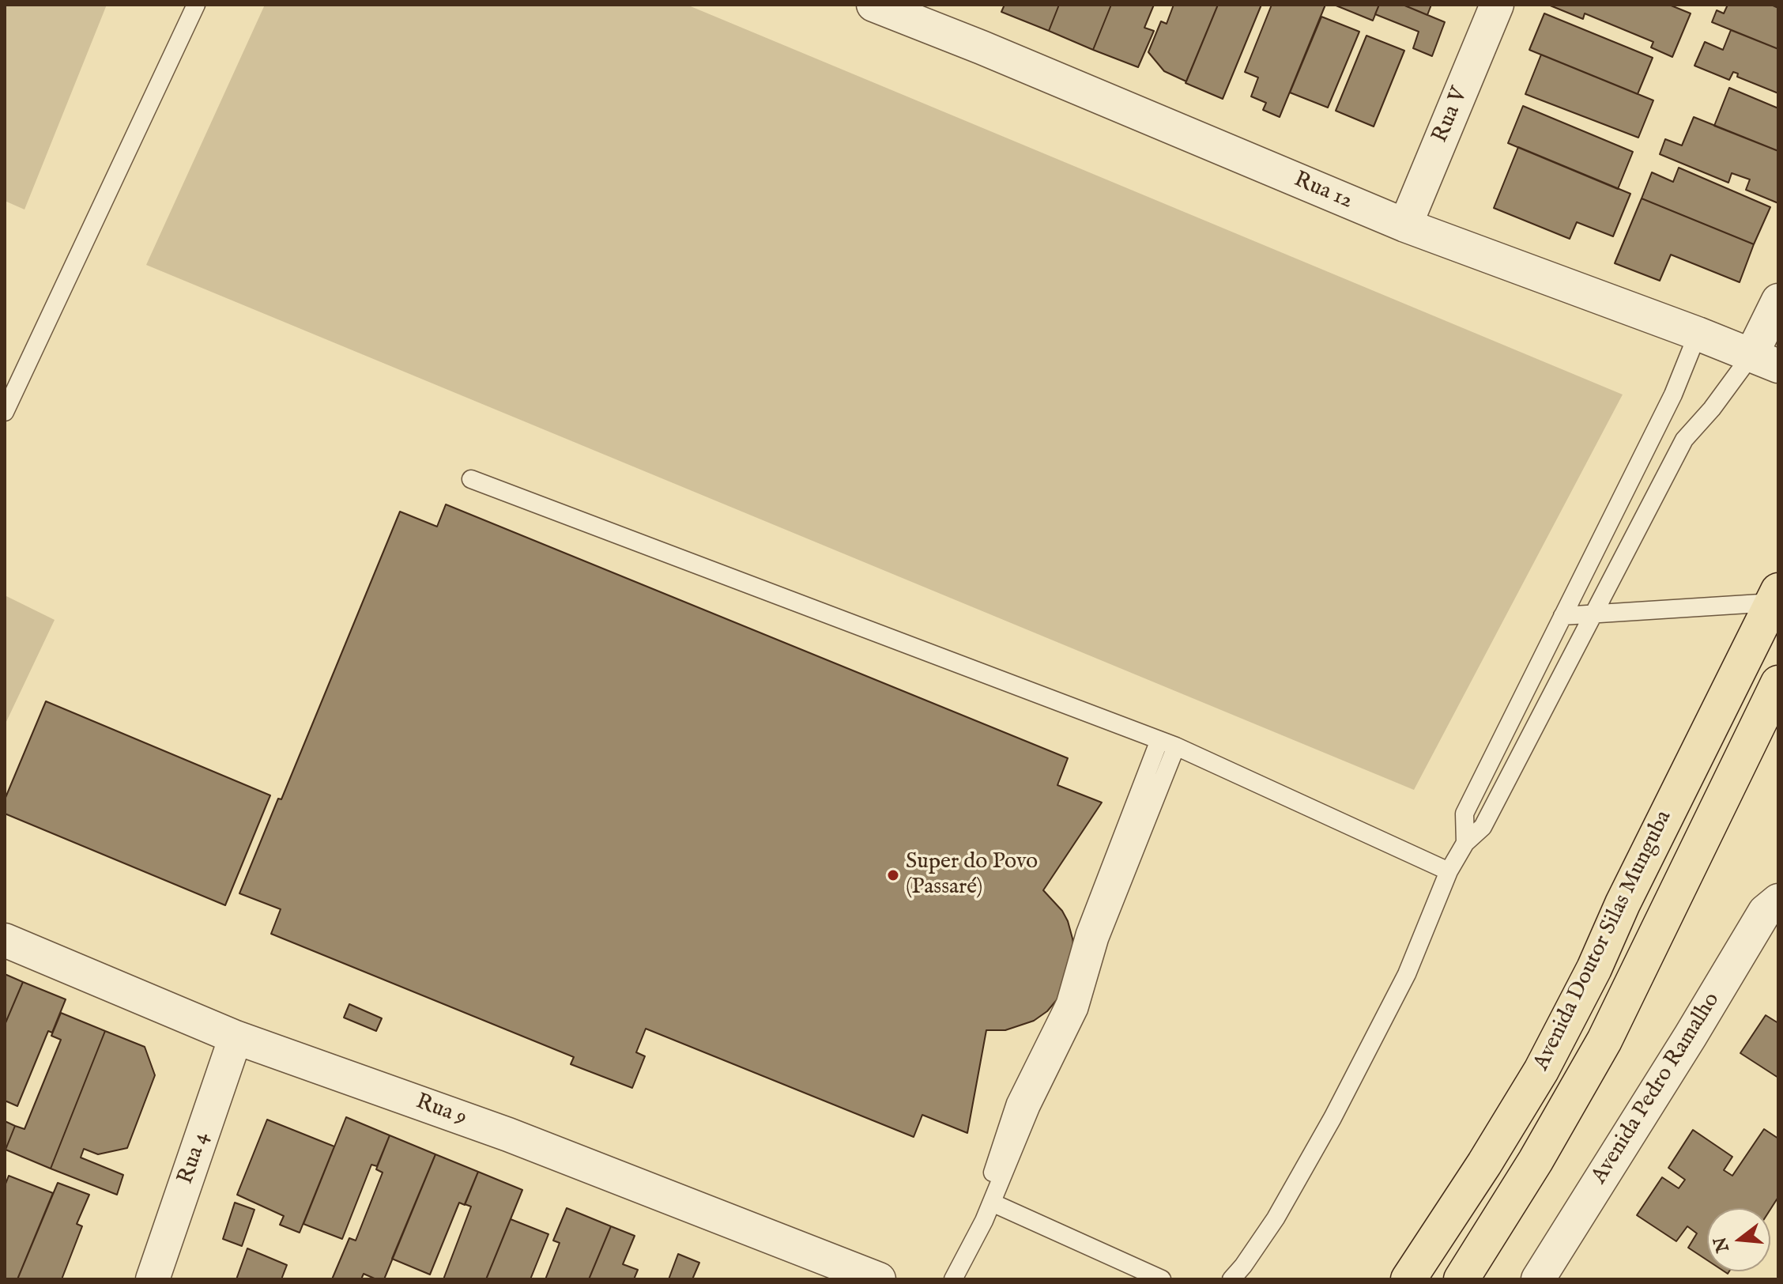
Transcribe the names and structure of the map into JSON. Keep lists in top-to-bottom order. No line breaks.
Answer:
{"streets":{"main road":["Avenida Doutor Silas Munguba"],"street":["Rua V","Rua 12","Avenida Pedro Ramalho","Rua 9","Rua 4"]},"crossings":[["Rua V","Rua 12"],["Rua 9","Rua 4"]],"places":["Super do Povo (Passaré)"],"north":"left"}
